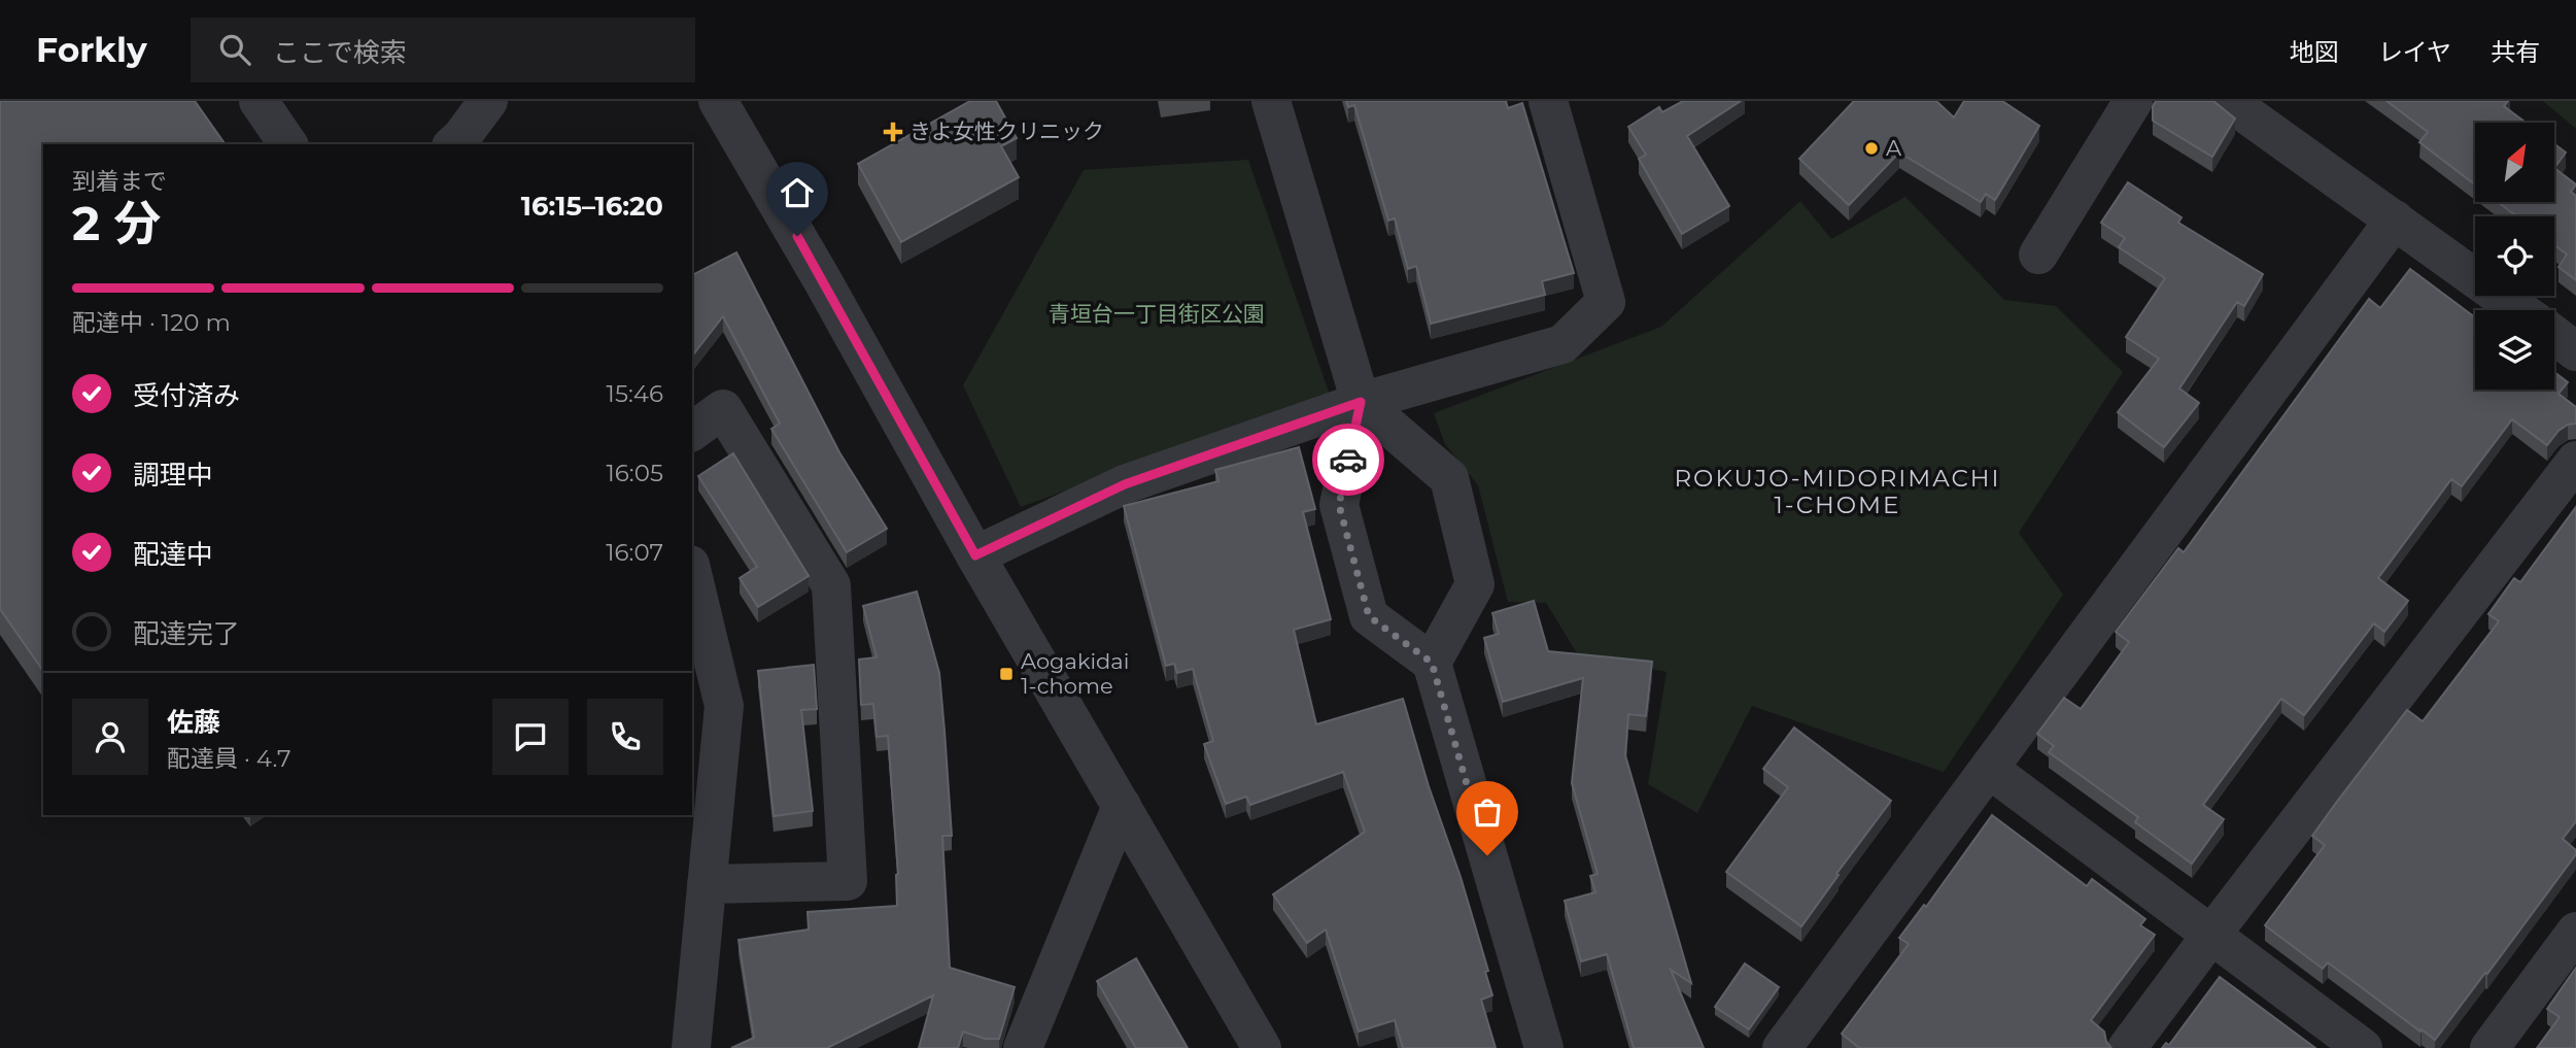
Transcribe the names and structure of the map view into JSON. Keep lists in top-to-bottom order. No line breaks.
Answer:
{"districts":["ROKUJO-MIDORIMACHI 1-CHOME"],"parks":["青垣台一丁目街区公園"],"places":{"health":["きよ女性クリニック"],"other":["A"],"transit":["Aogakidai 1-chome"]},"north":"top right","page":{"header":"Forkly","search":"ここで検索","nav":["地図","レイヤ","共有"],"heading":["2 分","到着まで","16:15–16:20"],"panel":["佐藤","配達員 · 4.7"],"bar":"配達中 · 120 m","list":[["受付済み","15:46"],["調理中","16:05"],["配達中","16:07"],"配達完了"]}}
